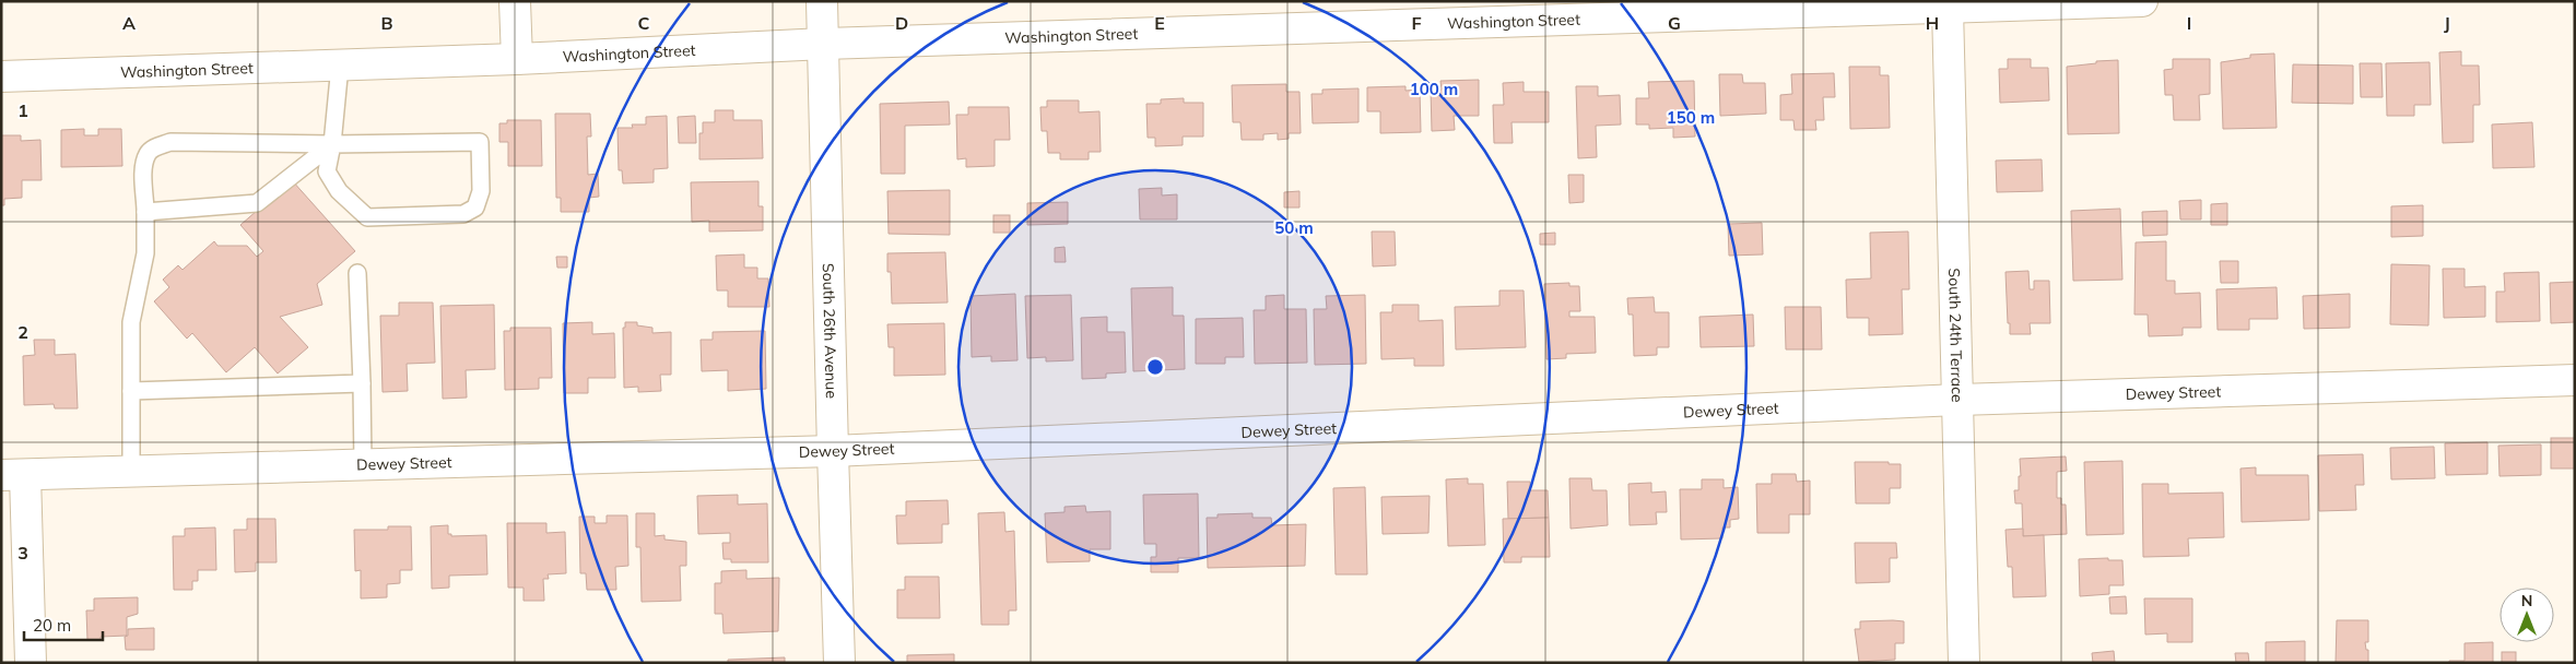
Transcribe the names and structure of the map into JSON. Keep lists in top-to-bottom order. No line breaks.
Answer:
{"streets":{"street":["Washington Street","South 26th Avenue","South 24th Terrace","Dewey Street"]},"crossings":[["Washington Street","South 26th Avenue"],["Washington Street","South 24th Terrace"],["South 26th Avenue","Dewey Street"],["South 24th Terrace","Dewey Street"]],"scale_bar":"20 m","north":"top","grid":{"columns":["A","B","C","D","E","F","G","H","I","J"],"rows":["1","2","3"]},"rings":["100 m","150 m","50 m"]}
